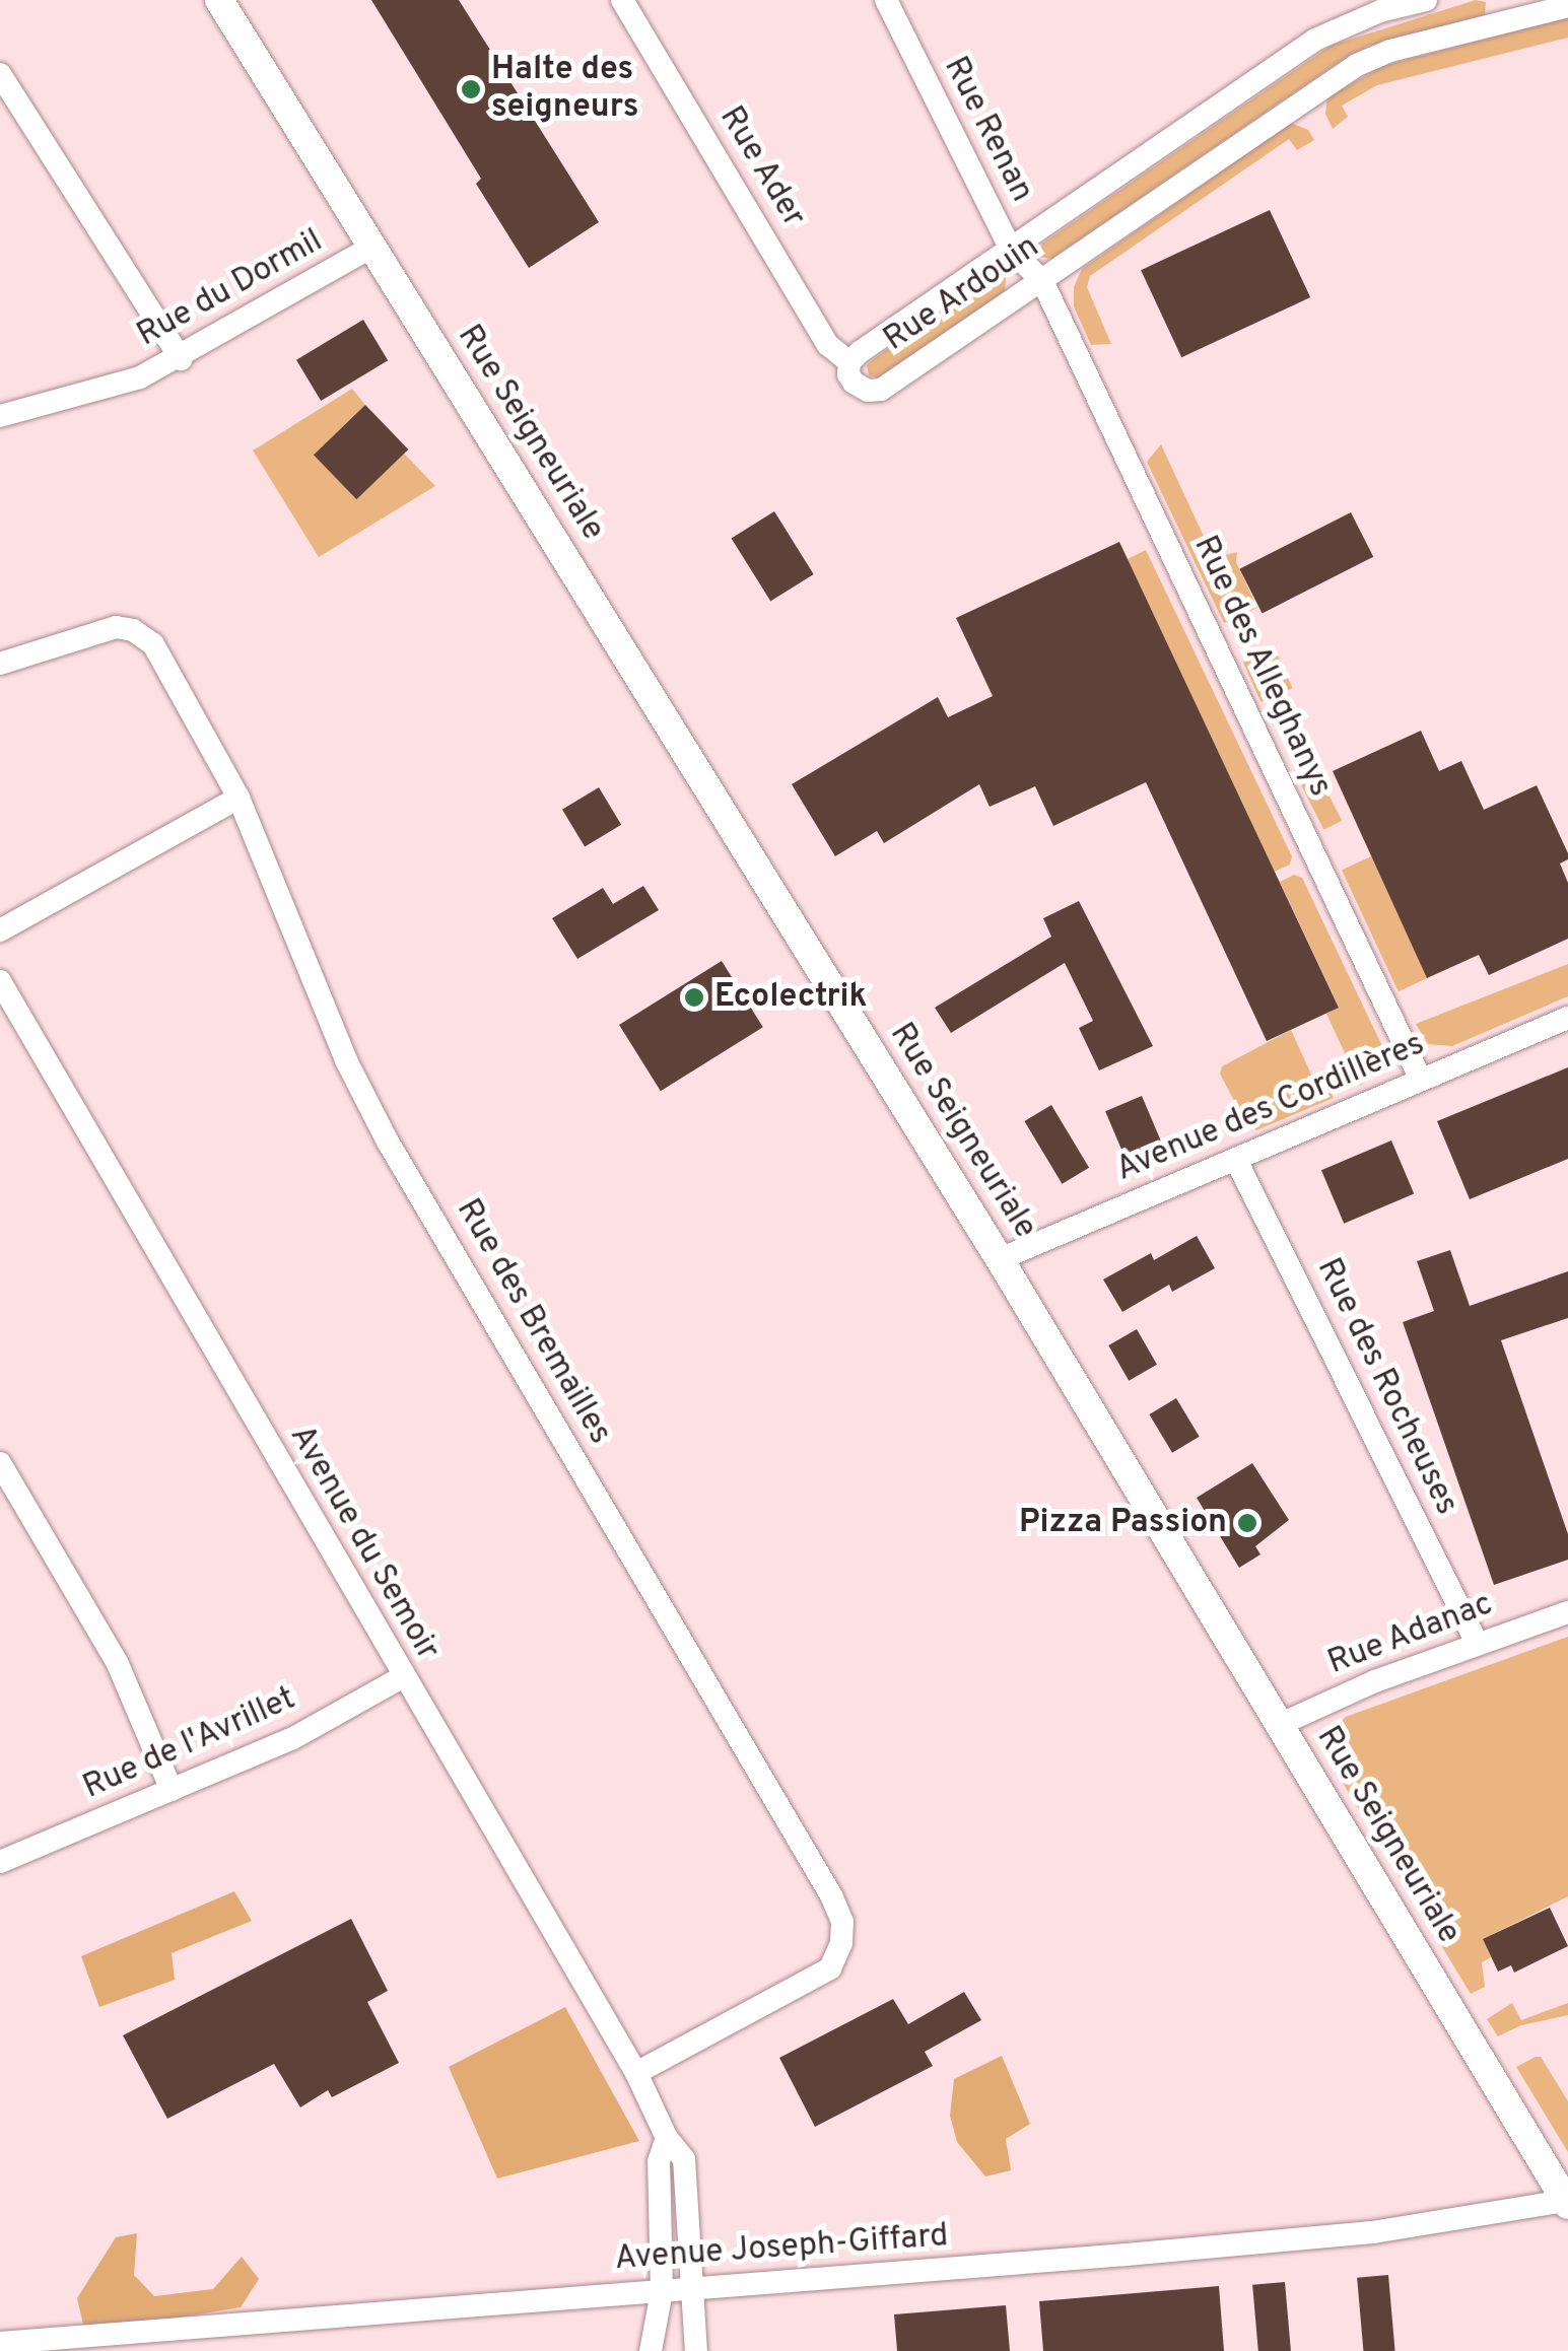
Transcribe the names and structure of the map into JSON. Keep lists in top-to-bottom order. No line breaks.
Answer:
{"streets":{"street":["Rue Renan","Rue Ader","Rue du Dormil","Rue Ardouin","Rue Seigneuriale","Rue des Alleghanys","Avenue des Cordillères","Rue des Bremailles","Rue des Rocheuses","Avenue du Semoir","Rue Adanac","Rue de l'Avrillet","Avenue Joseph-Giffard"]},"crossings":[["Rue Renan","Rue Ardouin"],["Rue Renan","Rue des Alleghanys"],["Rue Ader","Rue Ardouin"],["Rue du Dormil","Rue Seigneuriale"],["Rue Ardouin","Rue des Alleghanys"],["Rue Seigneuriale","Avenue des Cordillères"],["Rue Seigneuriale","Rue Adanac"],["Rue Seigneuriale","Avenue Joseph-Giffard"],["Rue des Alleghanys","Avenue des Cordillères"],["Avenue des Cordillères","Rue des Rocheuses"],["Rue des Bremailles","Avenue du Semoir"],["Rue des Rocheuses","Rue Adanac"],["Avenue du Semoir","Rue de l'Avrillet"],["Avenue du Semoir","Avenue Joseph-Giffard"]],"places":["Halte des seigneurs","Ecolectrik","Pizza Passion"]}
